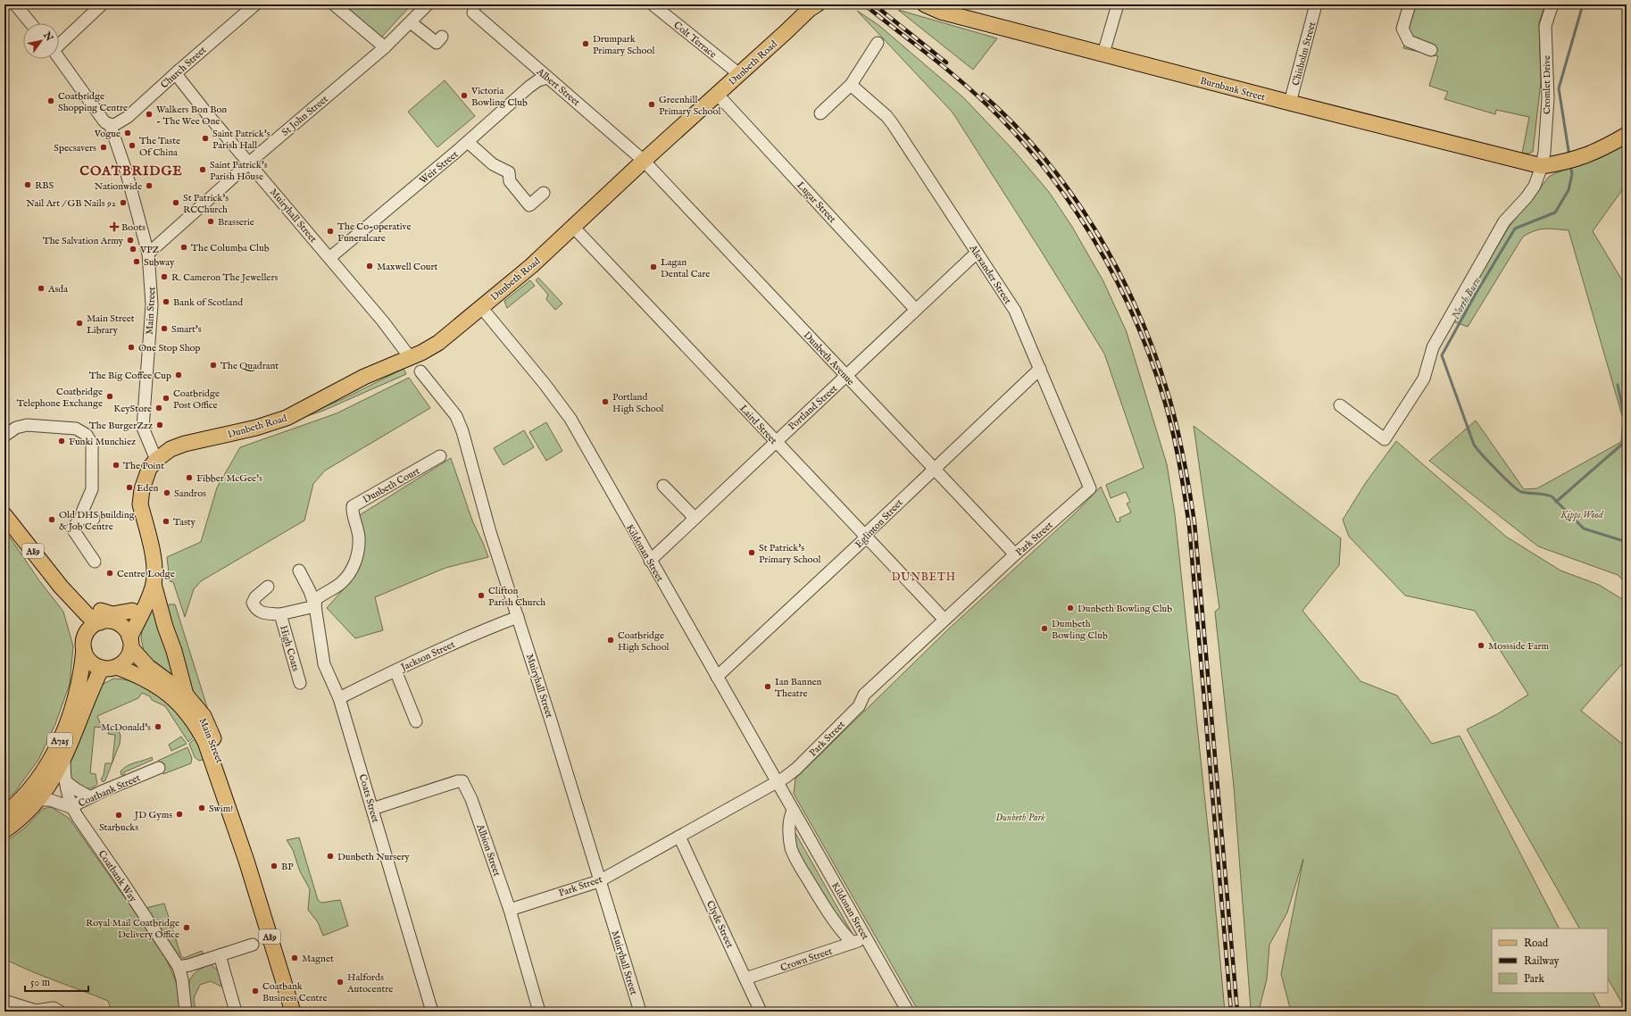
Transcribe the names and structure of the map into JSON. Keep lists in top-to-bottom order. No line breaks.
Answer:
{"streets":{"main road":["Dunbeth Road","Burnbank Street","Main Street","A89","A725"],"street":["Colt Terrace","Chisholm Street","Church Street","Cromlet Drive","Albert Street","St John Street","Weir Street","Lugar Street","Muiryhall Street","Alexander Street","Dunbeth Avenue","Portland Street","Laird Street","Dunbeth Court","Eglinton Street","Park Street","Kildonan Street","High Coats","Jackson Street","Coatbank Street","Coats Street","Albion Street","Coatbank Way","Clyde Street","Crown Street"]},"crossings":[["Colt Terrace","Dunbeth Road"],["Chisholm Street","Burnbank Street"],["Dunbeth Road","Albert Street"],["Dunbeth Road","Lugar Street"],["Dunbeth Road","Muiryhall Street"],["Dunbeth Road","Main Street"],["Dunbeth Road","Dunbeth Avenue"],["Dunbeth Road","Laird Street"],["Dunbeth Road","Kildonan Street"],["Church Street","Muiryhall Street"],["Church Street","Main Street"],["Cromlet Drive","Burnbank Street"],["Albert Street","Weir Street"],["Albert Street","Dunbeth Avenue"],["St John Street","Muiryhall Street"],["St John Street","Main Street"],["Weir Street","Muiryhall Street"],["Lugar Street","Portland Street"],["Muiryhall Street","Park Street"],["Muiryhall Street","Jackson Street"],["Alexander Street","Portland Street"],["Alexander Street","Eglinton Street"],["Alexander Street","Park Street"],["Main Street","A89"],["Main Street","A725"],["Dunbeth Avenue","Portland Street"],["Dunbeth Avenue","Eglinton Street"],["Dunbeth Avenue","Park Street"],["Portland Street","Laird Street"],["Portland Street","Kildonan Street"],["Laird Street","Eglinton Street"],["Laird Street","Park Street"],["Dunbeth Court","High Coats"],["Dunbeth Court","Coats Street"],["Eglinton Street","Kildonan Street"],["Park Street","Kildonan Street"],["Park Street","Albion Street"],["Park Street","Clyde Street"],["A89","A725"],["Kildonan Street","Crown Street"],["High Coats","Coats Street"],["Jackson Street","Coats Street"],["A725","Coatbank Street"],["A725","Coatbank Way"],["Coatbank Street","Coatbank Way"],["Coats Street","Albion Street"],["Clyde Street","Crown Street"]],"districts":["COATBRIDGE","DUNBETH"],"water":["North Burn"],"parks":["Kipps Wood","Dunbeth Park"],"places":{"other":["Drumpark Primary School","Victoria Bowling Club","Coatbridge Shopping Centre","Greenhill Primary School","Walkers Bon Bon - The Wee One","Vogue","Saint Patrick's Parish Hall","The Taste Of China","Specsavers","Saint Patrick's Parish House","RBS","Nationwide","Nail Art / GB Nails 92","St Patrick's RCChurch","Brasserie","The Co-operative Funeralcare","The Salvation Army","The Columba Club","VPZ","Subway","Maxwell Court","Lagan Dental Care","R. Cameron The Jewellers","Asda","Bank of Scotland","Main Street Library","Smart's","One Stop Shop","The Quadrant","The Big Coffee Cup","Coatbridge Telephone Exchange","Coatbridge Post Office","Portland High School","KeyStore","The BurgerZzz","Funki Munchiez","The Point","Fibber McGee's","Eden","Sandros","Old DHS building & Job Centre","Tasty","St Patrick's Primary School","Centre Lodge","Clifton Parish Church","Dunbeth Bowling Club","Dumbeth Bowling Club","Coatbridge High School","Mossside Farm","Ian Bannen Theatre","McDonald's","Swim!","JD Gyms","Starbucks","Dunbeth Nursery","BP","Royal Mail Coatbridge Delivery Office","Magnet","Halfords Autocentre","Coatbank Business Centre"],"health":["Boots"]},"legend":["Road","Railway","Park"],"scale_bar":"50 m","north":"top right"}
